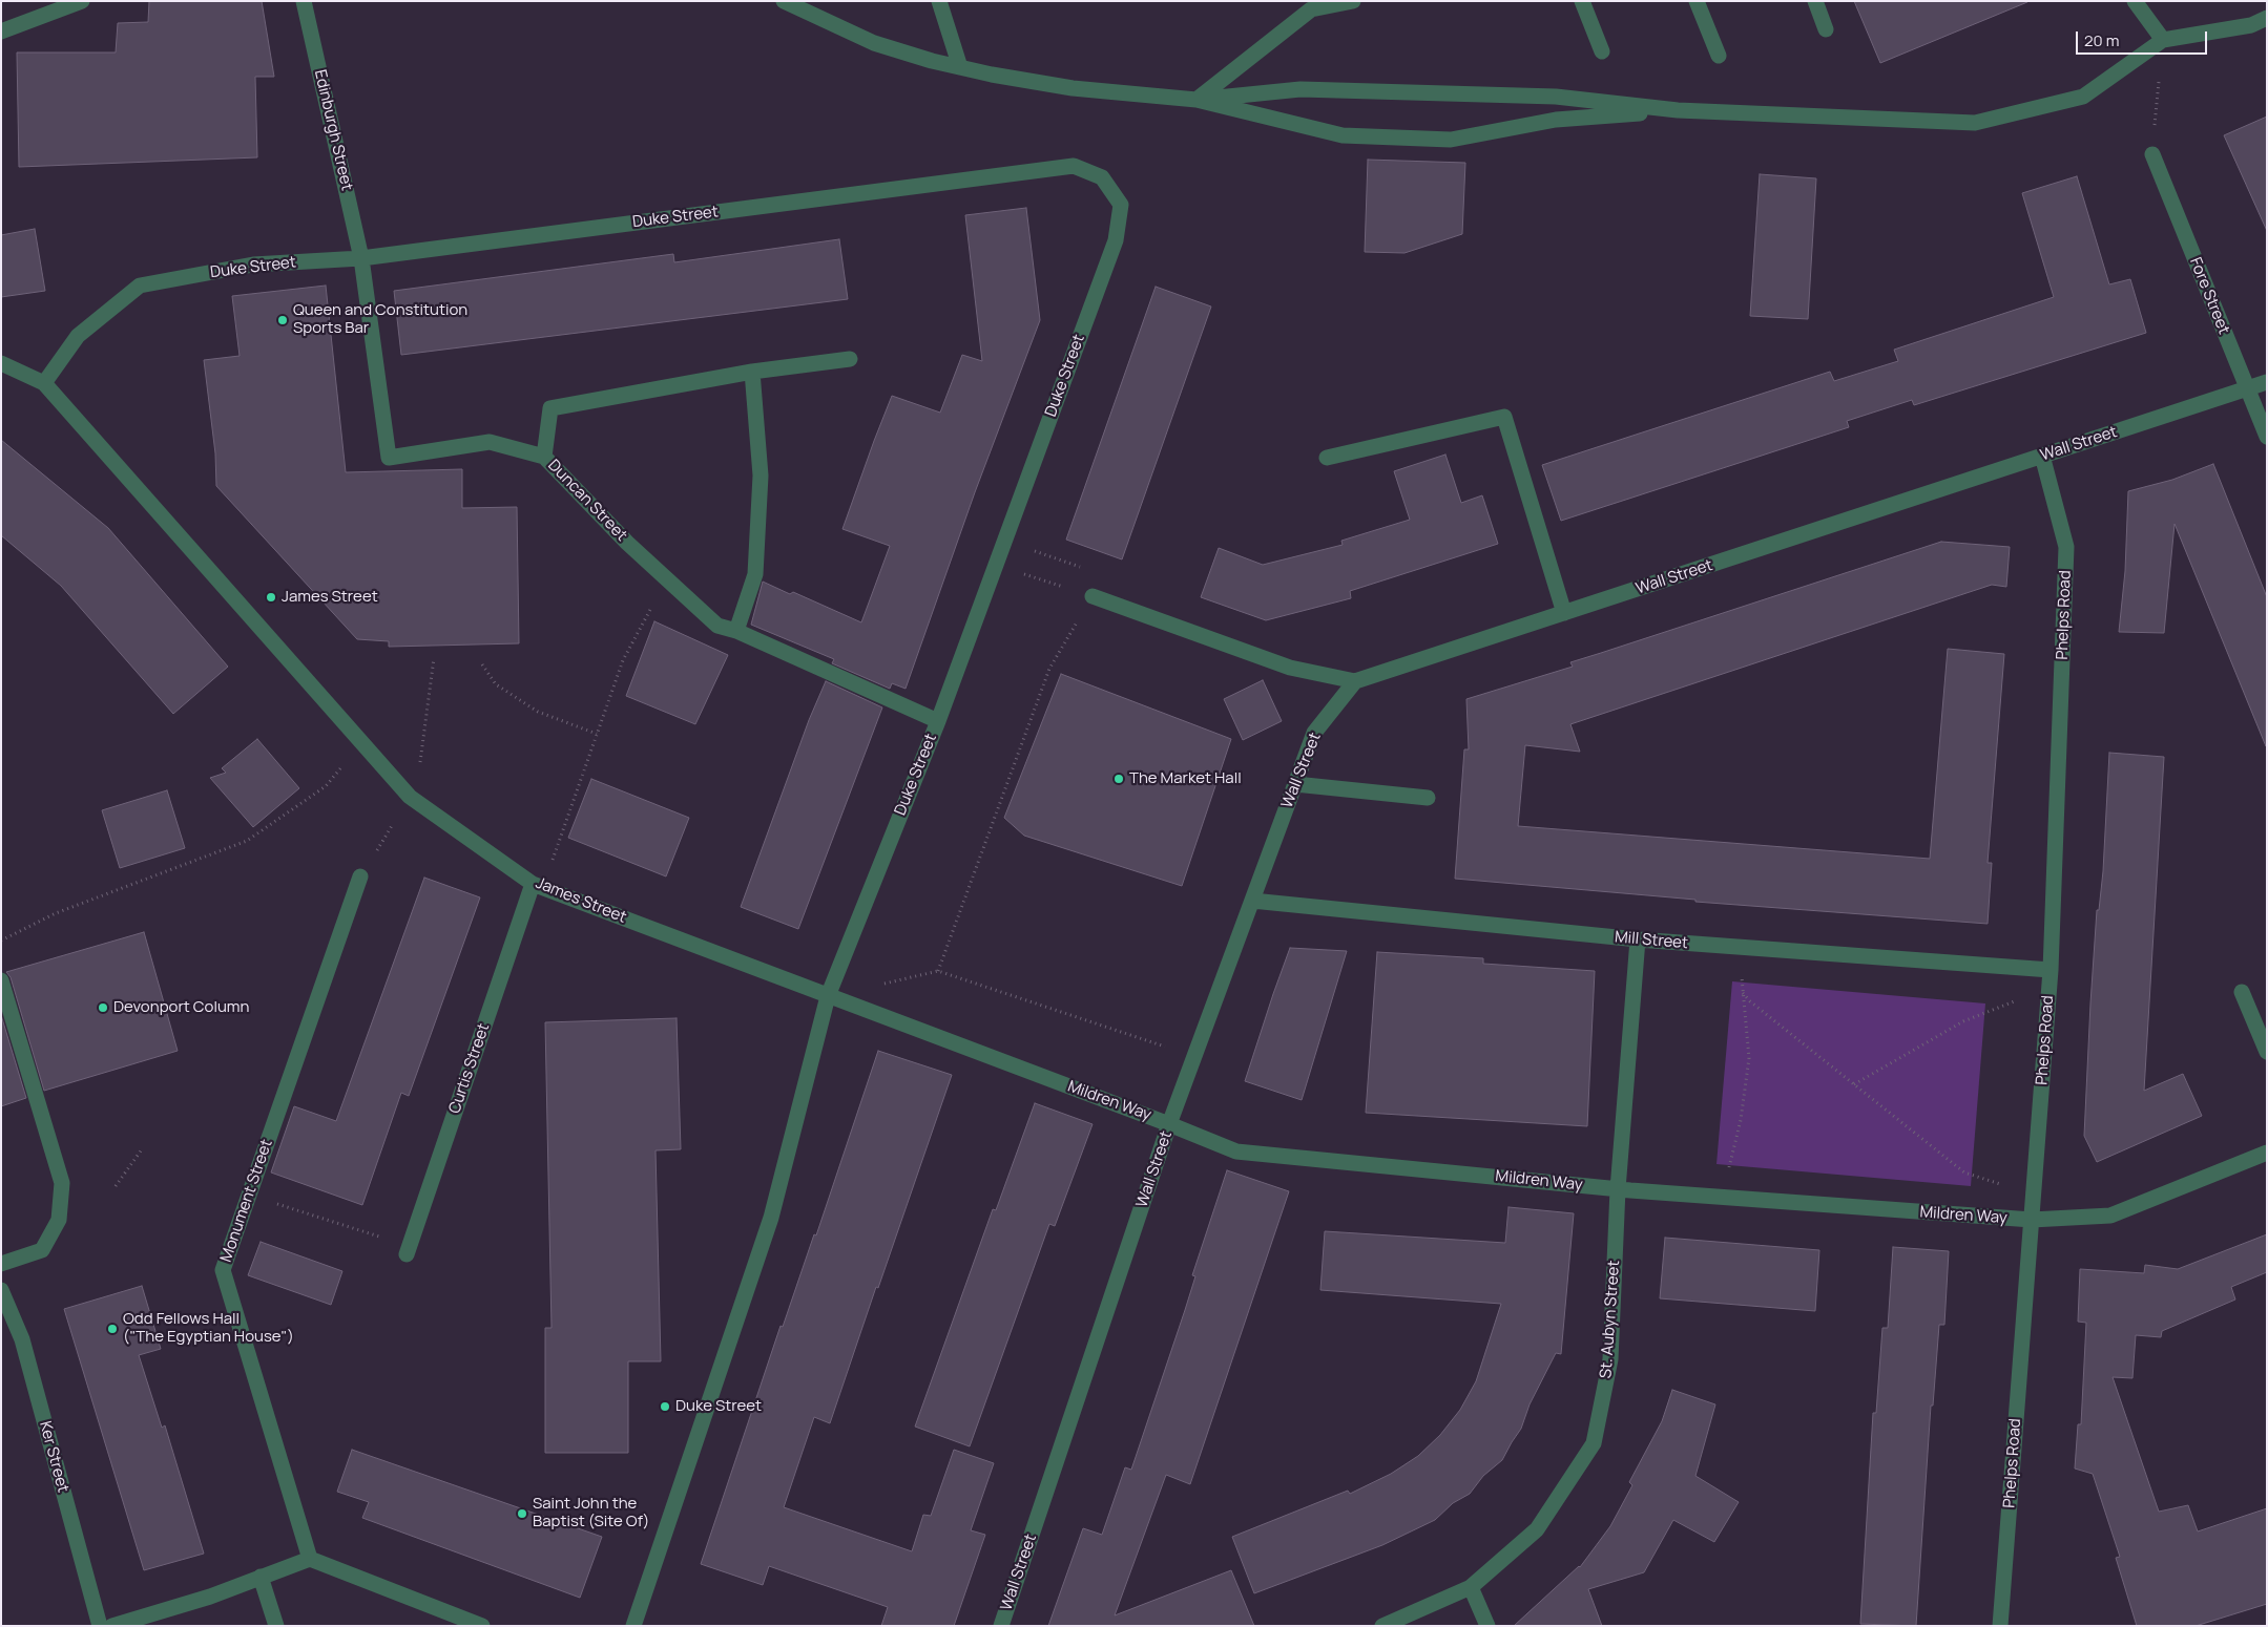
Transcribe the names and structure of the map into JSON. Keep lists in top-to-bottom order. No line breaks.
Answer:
{"streets":{"street":["Edinburgh Street","Duke Street","Fore Street","Wall Street","Duncan Street","Phelps Road","James Street","Mill Street","Curtis Street","Mildren Way","Monument Street","St. Aubyn Street","Ker Street"]},"crossings":[["Edinburgh Street","Duke Street"],["Edinburgh Street","Duncan Street"],["Duke Street","Duncan Street"],["Duke Street","James Street"],["Duke Street","Mildren Way"],["Fore Street","Wall Street"],["Wall Street","Phelps Road"],["Wall Street","Mill Street"],["Wall Street","Mildren Way"],["Phelps Road","Mill Street"],["Phelps Road","Mildren Way"],["James Street","Curtis Street"],["James Street","Mildren Way"],["Mill Street","St. Aubyn Street"],["Mildren Way","St. Aubyn Street"]],"places":["Queen and Constitution Sports Bar","James Street","The Market Hall","Devonport Column","Odd Fellows Hall (\"The Egyptian House\")","Duke Street","Saint John the Baptist (Site Of)"],"scale_bar":"20 m"}
